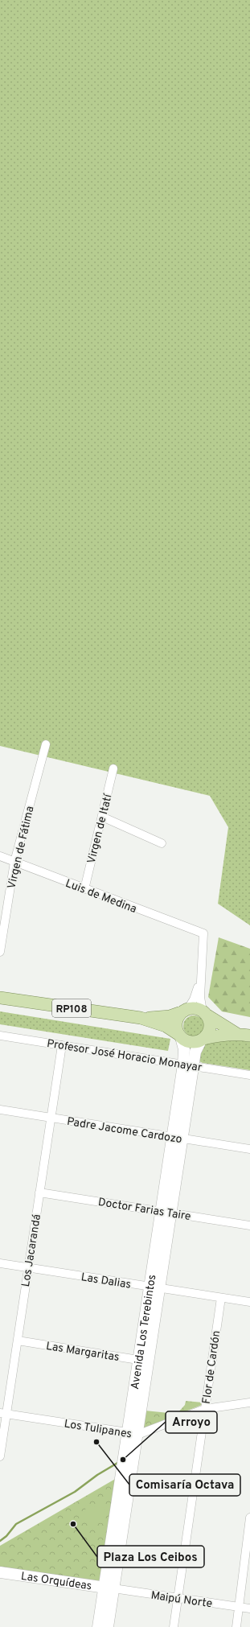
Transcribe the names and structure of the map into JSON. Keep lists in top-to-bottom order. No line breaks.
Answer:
{"streets":{"main road":["RP108","Avenida Los Terebintos","Las Orquídeas"],"street":["Virgen de Itatí","Virgen de Fátima","Luis de Medina","Profesor José Horacio Monayar","Padre Jacome Cardozo","Doctor Farias Taire","Los Jacarandá","Las Dalias","Las Margaritas","Flor de Cardón","Los Tulipanes","Maipú Norte"]},"crossings":[["Virgen de Itatí","Luis de Medina"],["Virgen de Fátima","Luis de Medina"],["RP108","Avenida Los Terebintos"],["Profesor José Horacio Monayar","Los Jacarandá"],["Profesor José Horacio Monayar","Avenida Los Terebintos"],["Padre Jacome Cardozo","Los Jacarandá"],["Padre Jacome Cardozo","Avenida Los Terebintos"],["Doctor Farias Taire","Los Jacarandá"],["Doctor Farias Taire","Avenida Los Terebintos"],["Los Jacarandá","Las Dalias"],["Los Jacarandá","Las Margaritas"],["Los Jacarandá","Los Tulipanes"],["Las Dalias","Avenida Los Terebintos"],["Las Dalias","Flor de Cardón"],["Avenida Los Terebintos","Las Margaritas"],["Avenida Los Terebintos","Los Tulipanes"],["Avenida Los Terebintos","Las Orquídeas"],["Avenida Los Terebintos","Maipú Norte"],["Flor de Cardón","Los Tulipanes"],["Flor de Cardón","Maipú Norte"],["Las Orquídeas","Maipú Norte"]],"places":["Comisaría Octava","Arroyo","Plaza Los Ceibos"]}
